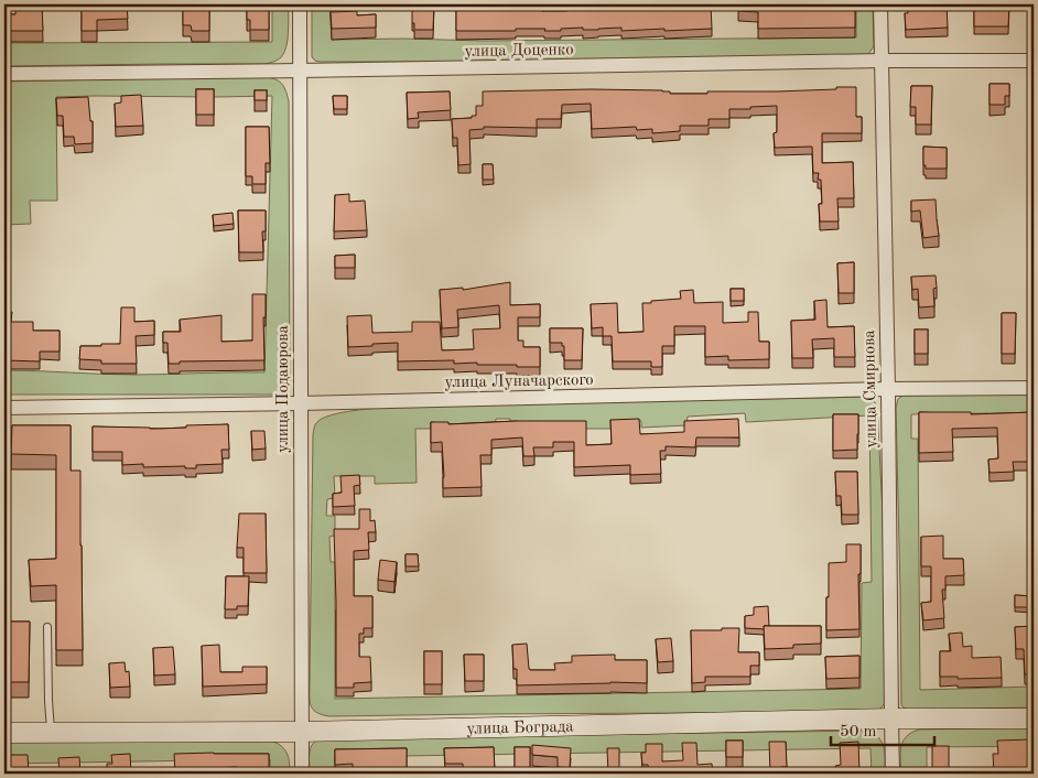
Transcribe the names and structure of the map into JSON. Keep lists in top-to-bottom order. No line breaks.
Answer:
{"streets":{"street":["улица Доценко","улица Луначарского","улица Подаюрова","улица Смирнова","улица Бограда"]},"crossings":[["улица Доценко","улица Подаюрова"],["улица Доценко","улица Смирнова"],["улица Луначарского","улица Подаюрова"],["улица Луначарского","улица Смирнова"],["улица Подаюрова","улица Бограда"],["улица Смирнова","улица Бограда"]],"scale_bar":"50 m"}
